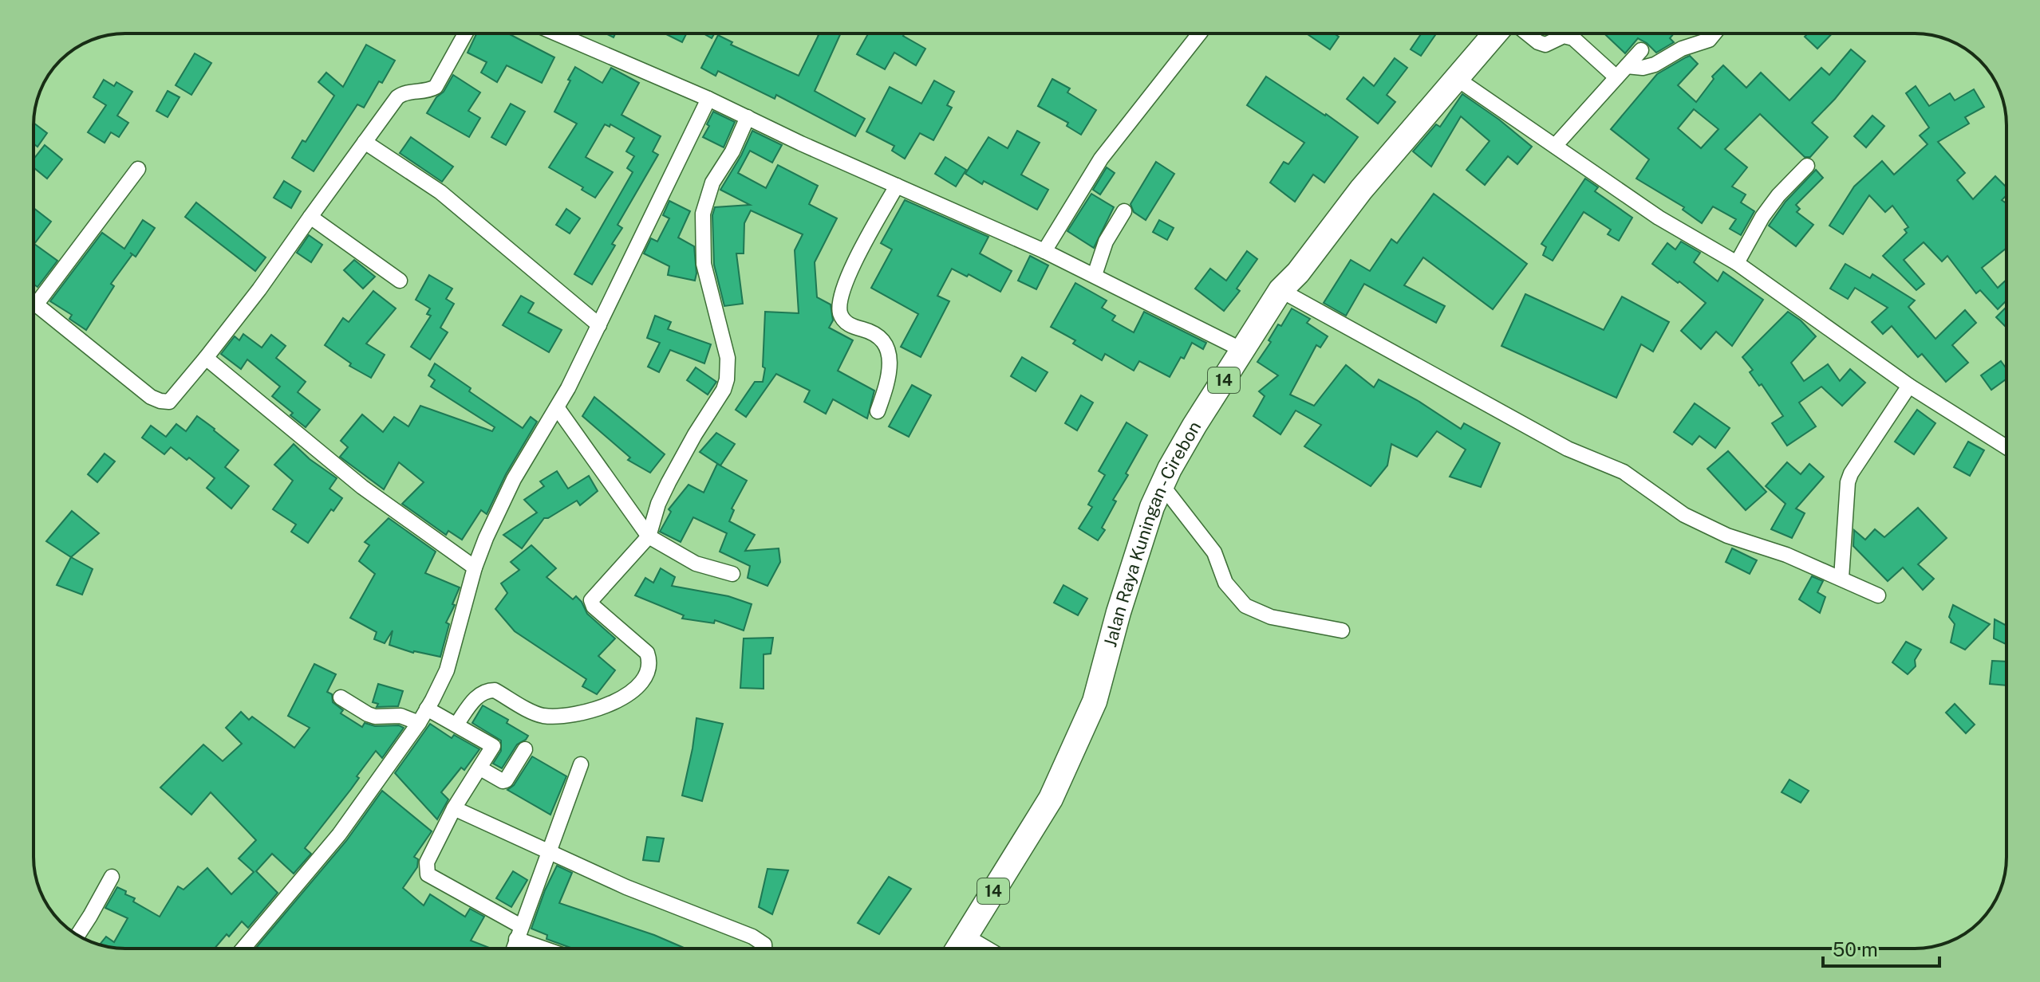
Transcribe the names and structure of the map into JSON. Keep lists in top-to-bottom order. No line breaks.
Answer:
{"streets":{"highway":["14","Jalan Raya Kuningan - Cirebon"]},"scale_bar":"50 m"}
